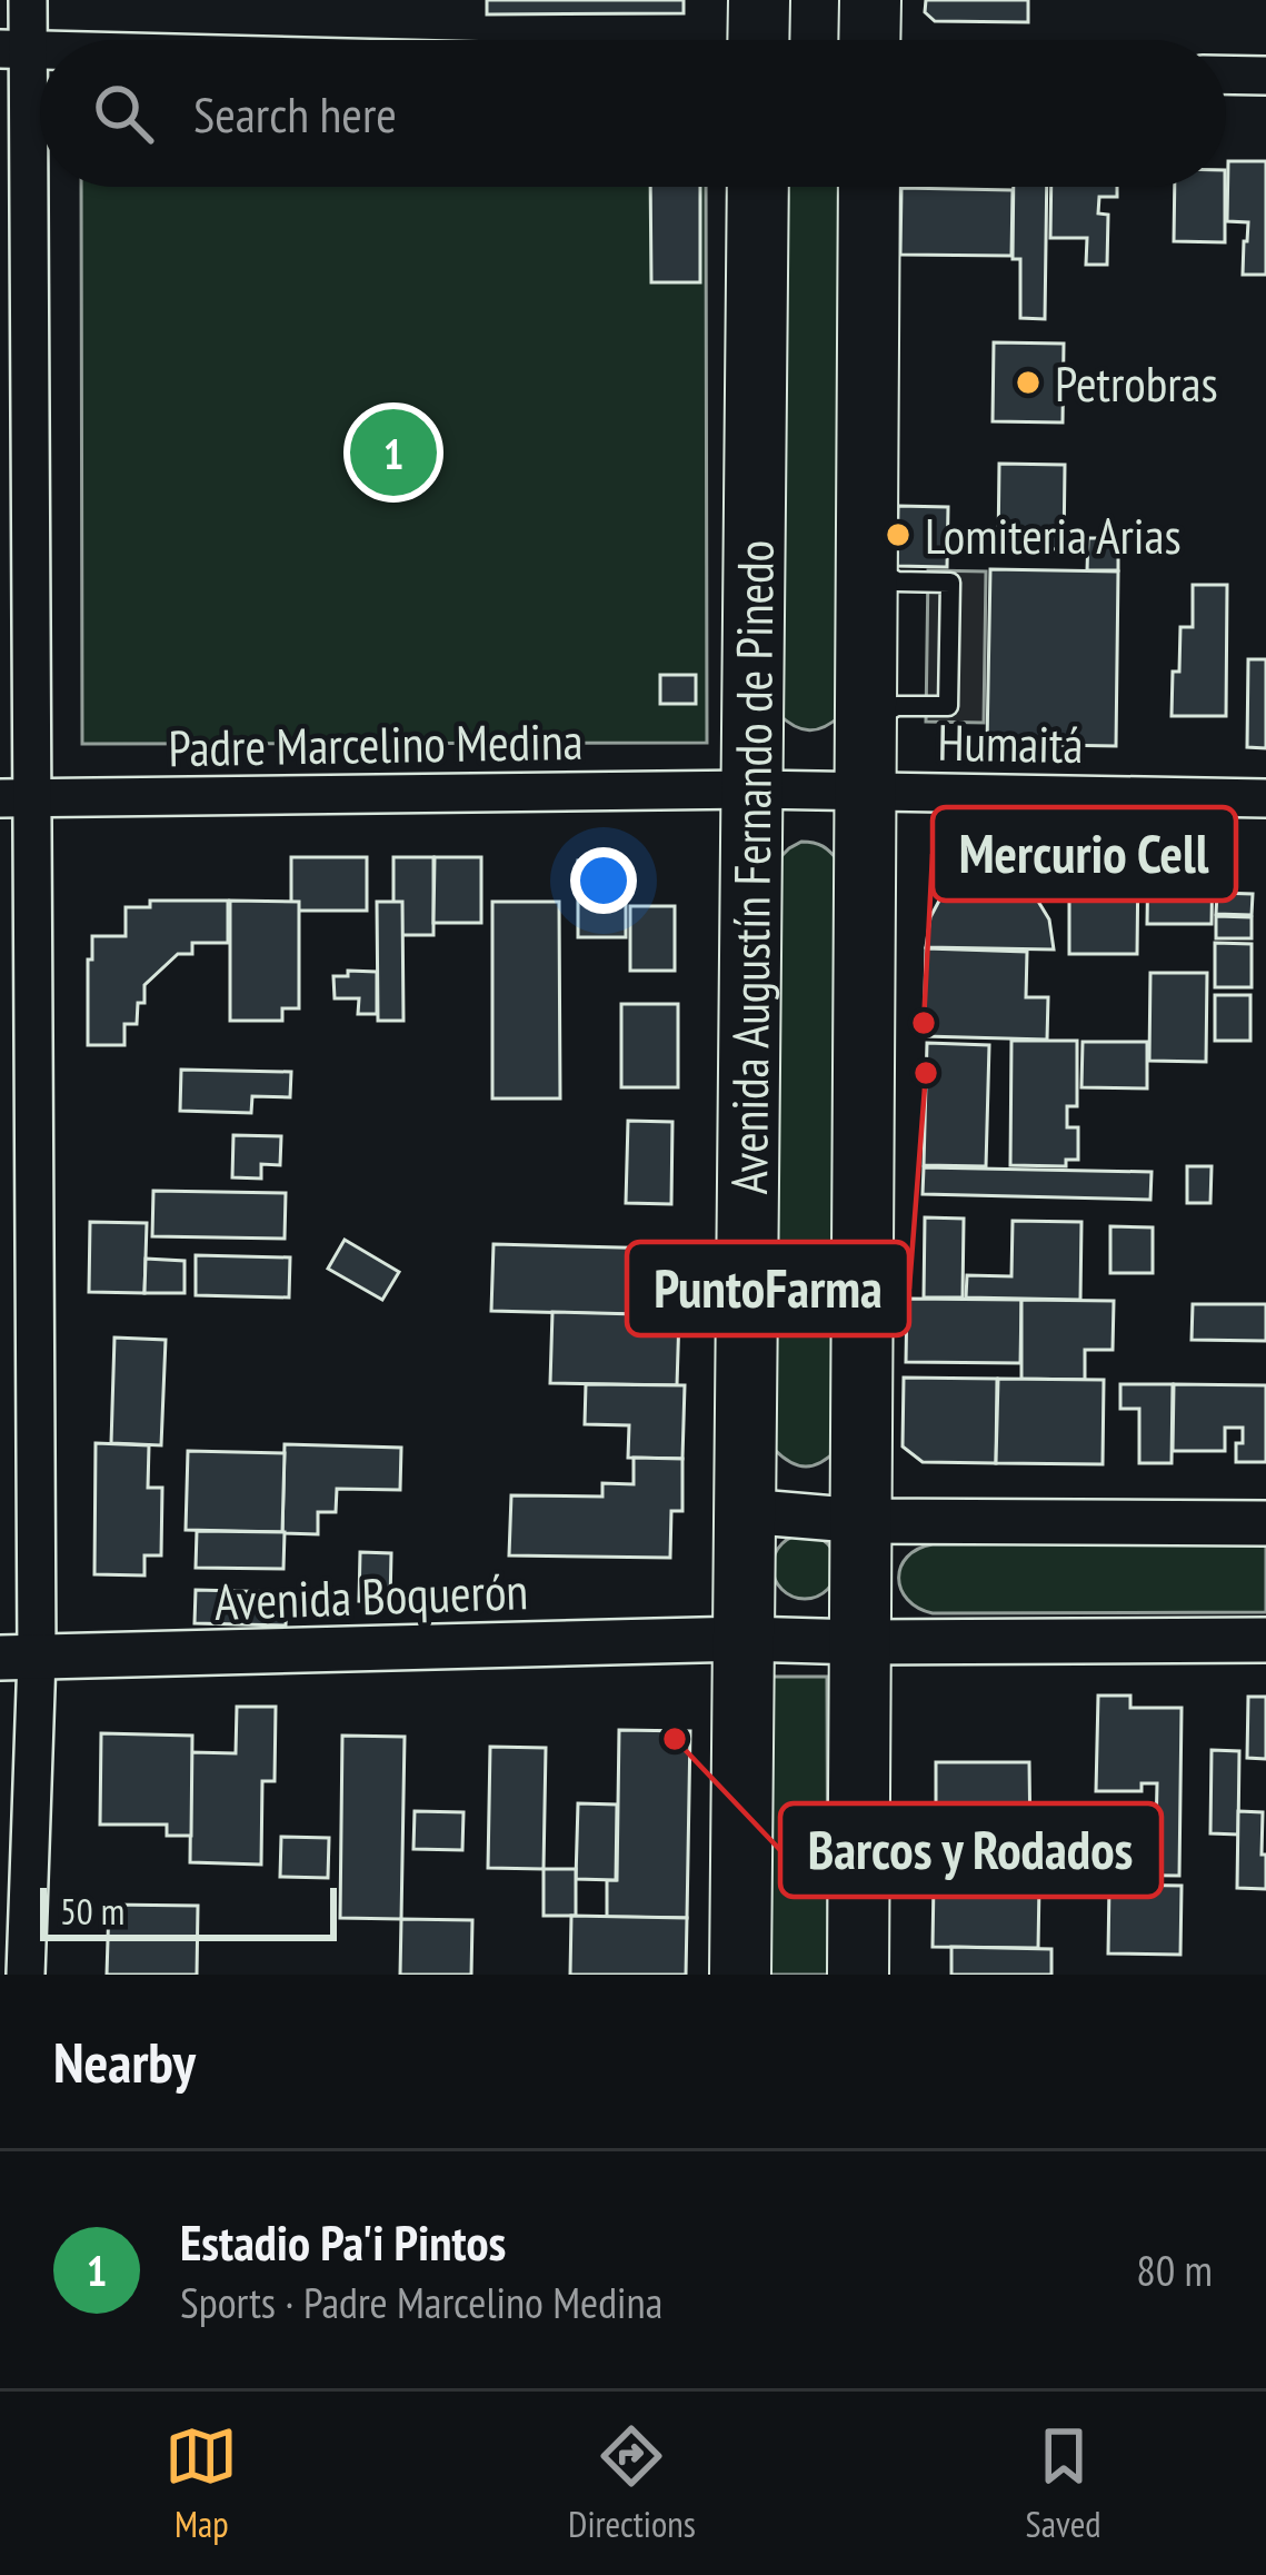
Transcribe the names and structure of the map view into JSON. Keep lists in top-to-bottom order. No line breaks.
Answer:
{"streets":{"highway":["Avenida Augustín Fernando de Pinedo"],"street":["Humaitá","Padre Marcelino Medina","Avenida Boquerón"]},"crossings":[["Humaitá","Padre Marcelino Medina"],["Humaitá","Avenida Augustín Fernando de Pinedo"],["Padre Marcelino Medina","Avenida Augustín Fernando de Pinedo"],["Avenida Augustín Fernando de Pinedo","Avenida Boquerón"]],"places":["Petrobras","Lomiteria Arias","Mercurio Cell","PuntoFarma","Barcos y Rodados"],"scale_bar":"50 m","page":{"search":"Search here","pins":"1","scale":"50 m","heading":"Nearby","list":[{"mark":"1","name":"Estadio Pa'i Pintos","note":"Sports · Padre Marcelino Medina","value":"80 m"}],"nav":["Map","Directions","Saved"]}}
